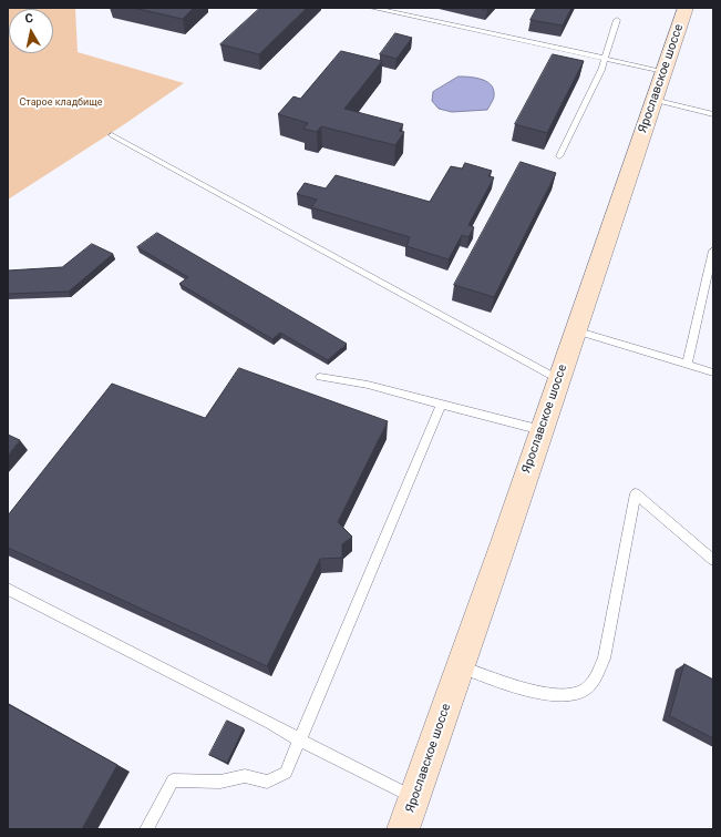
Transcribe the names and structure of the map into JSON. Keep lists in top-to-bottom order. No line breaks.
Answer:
{"streets":{"main road":["Ярославское шоссе"]},"parks":["Старое кладбище"],"north":"top"}
